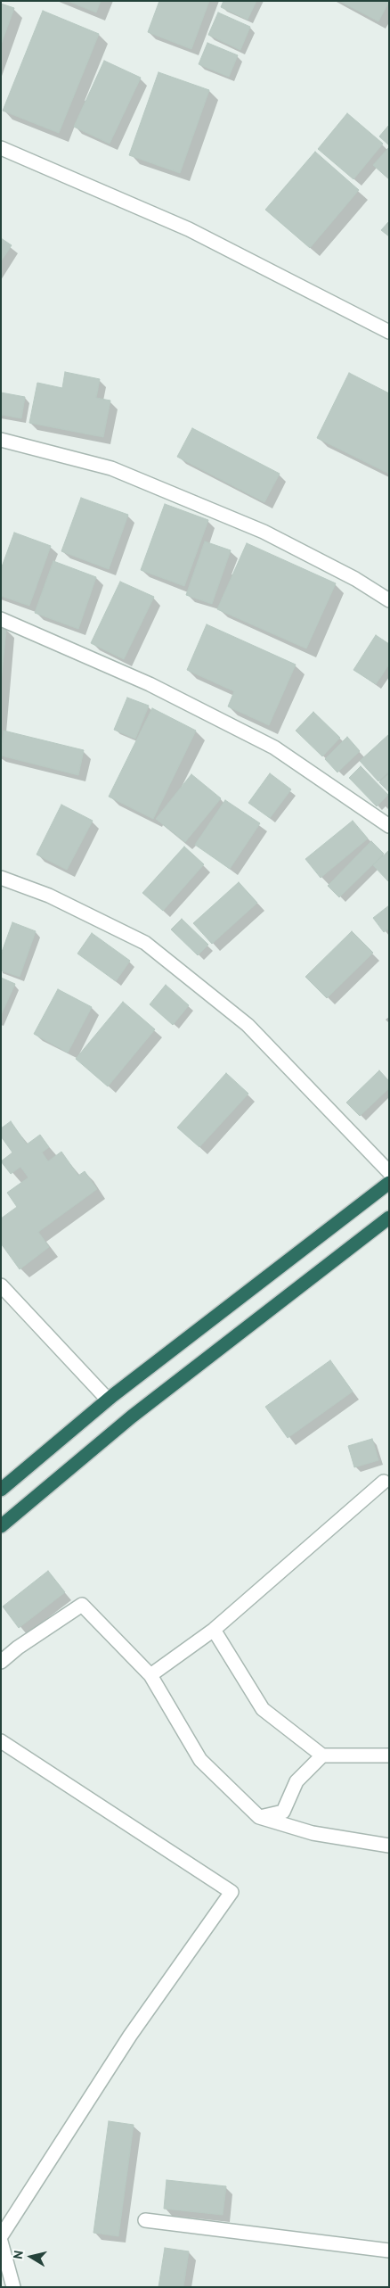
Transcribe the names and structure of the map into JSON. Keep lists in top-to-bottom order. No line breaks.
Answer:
{"north":"left"}
